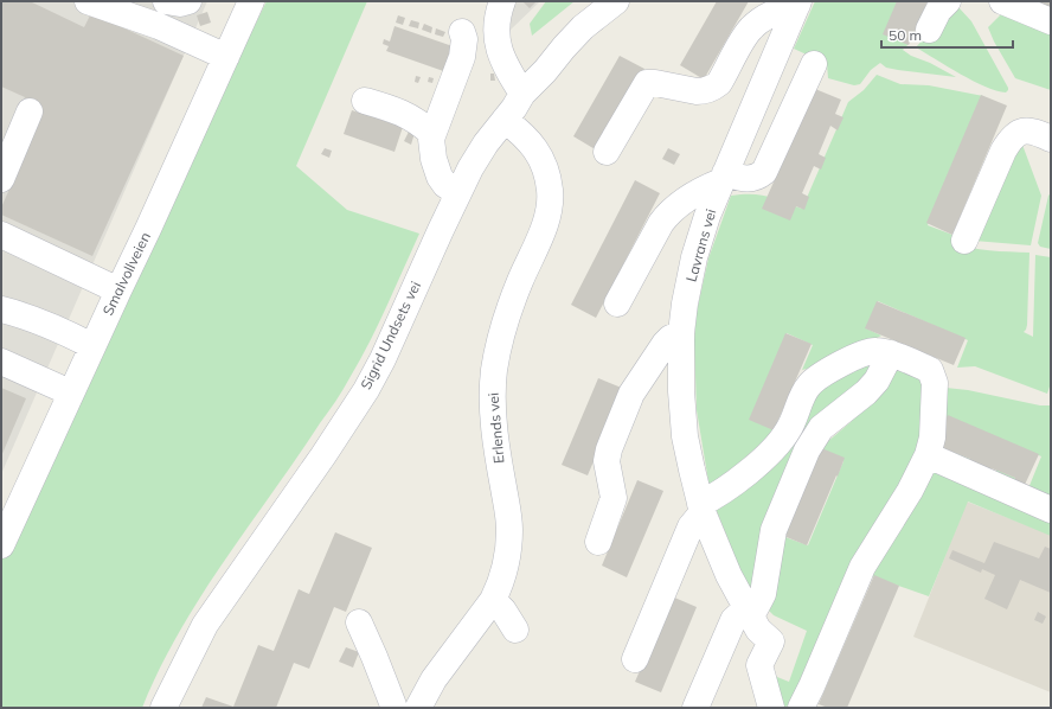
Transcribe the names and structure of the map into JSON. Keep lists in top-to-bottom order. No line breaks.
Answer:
{"streets":{"street":["Lavrans vei","Smalvollveien","Sigrid Undsets vei","Erlends vei"]},"crossings":[["Sigrid Undsets vei","Erlends vei"]],"scale_bar":"50 m"}
